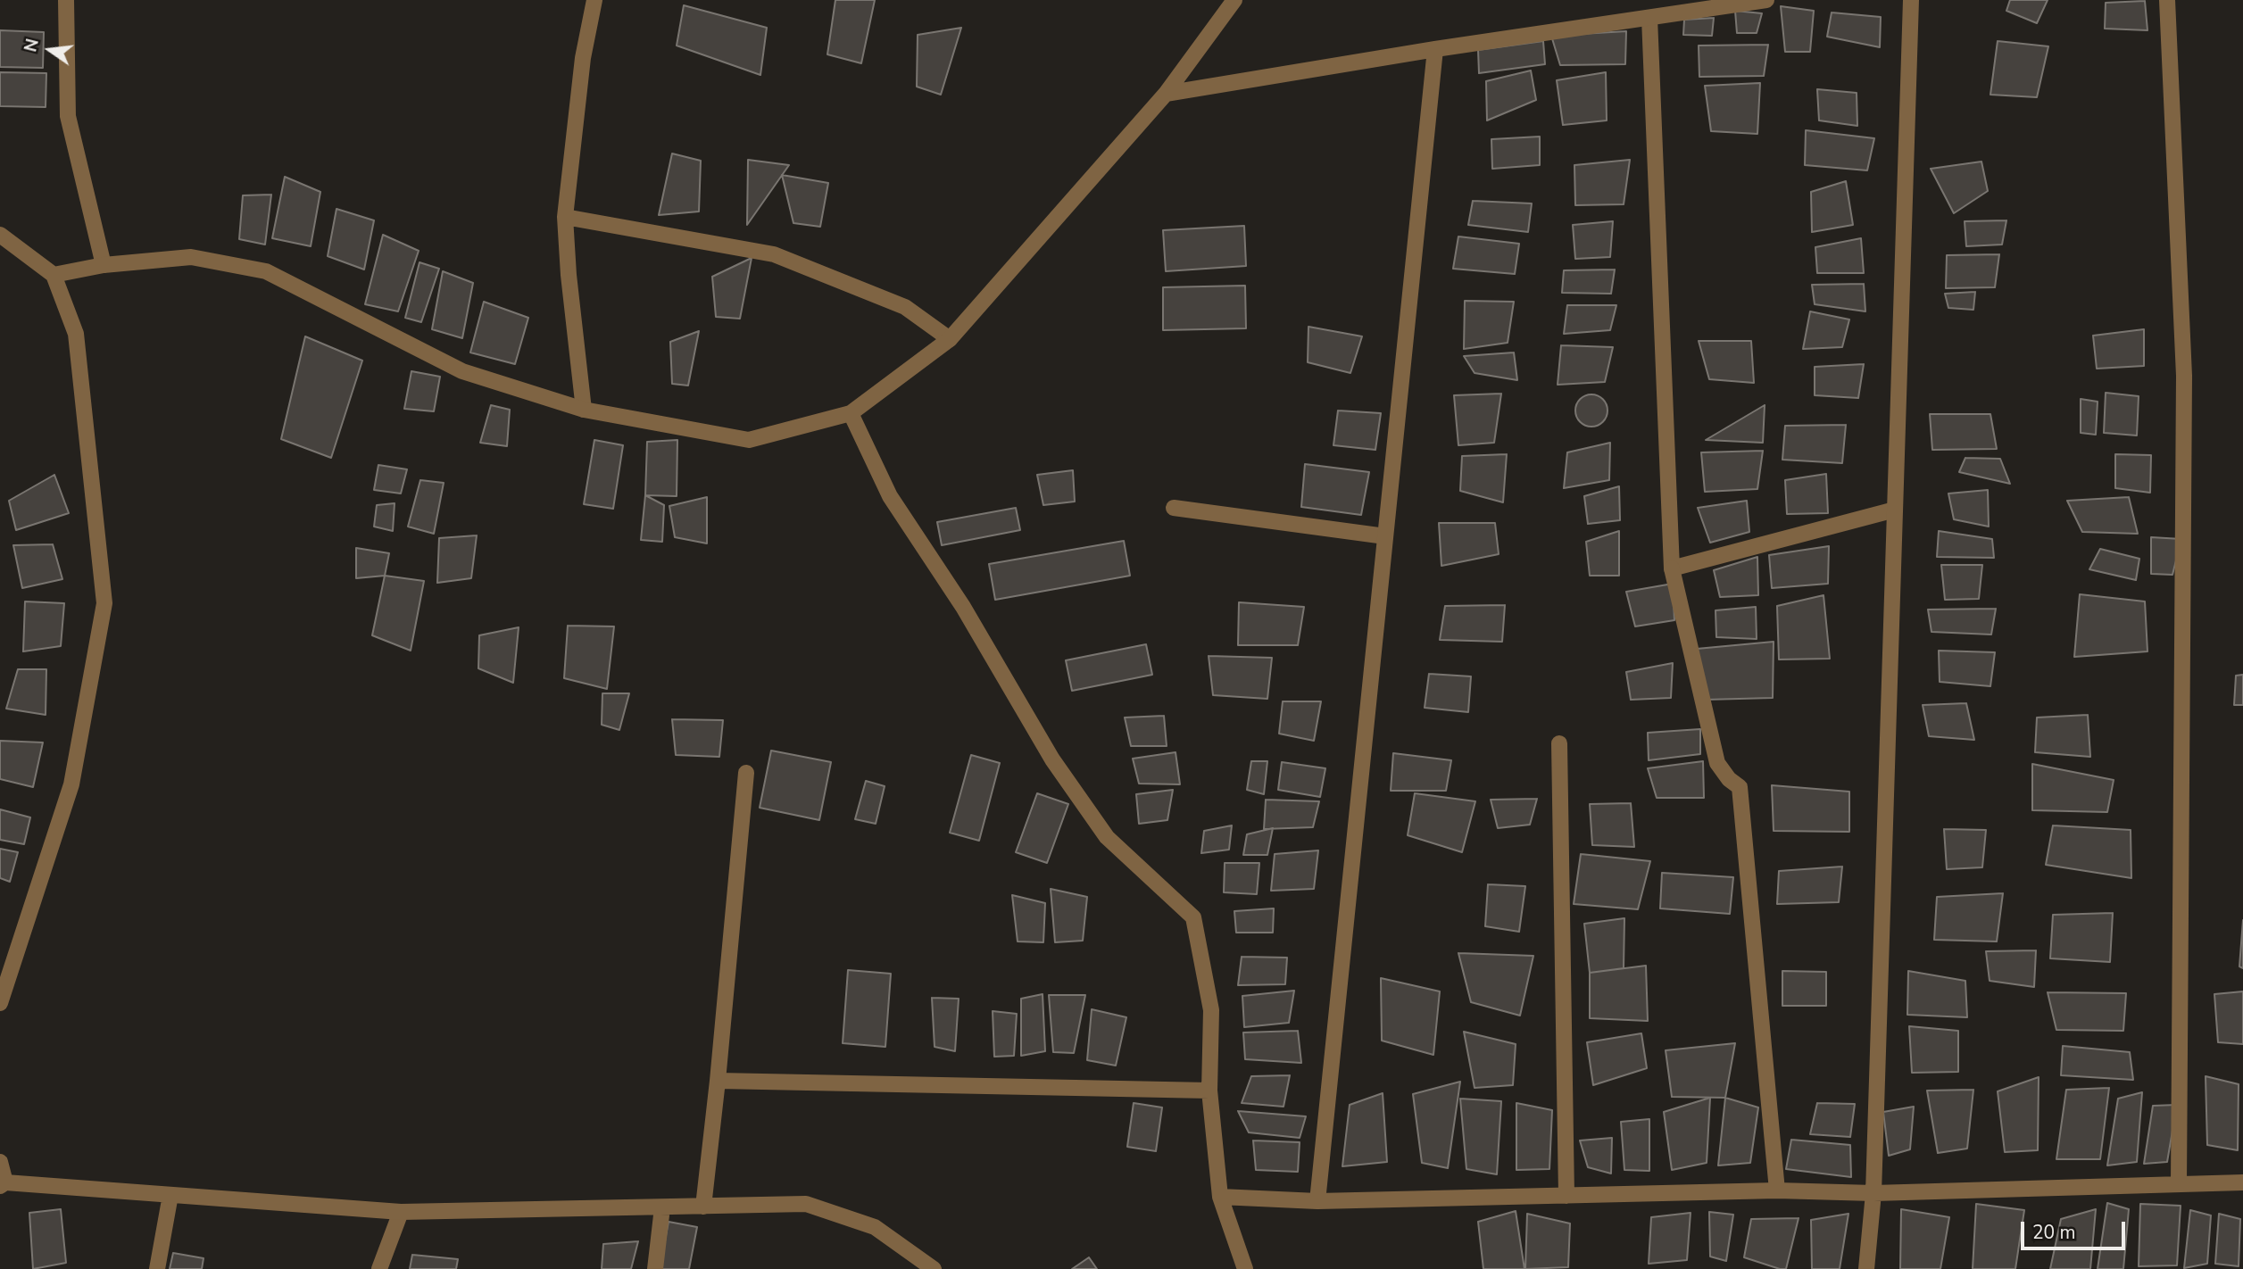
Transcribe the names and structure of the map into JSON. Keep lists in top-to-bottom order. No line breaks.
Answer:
{"scale_bar":"20 m","north":"left"}
